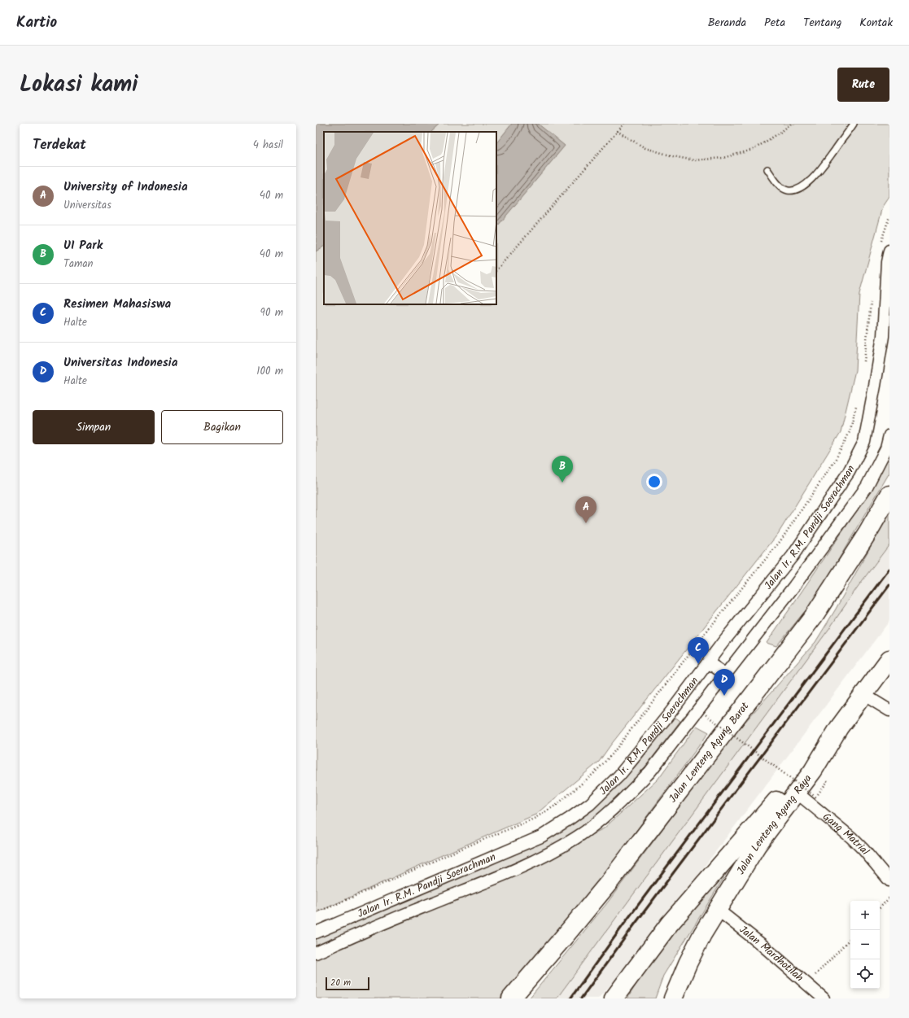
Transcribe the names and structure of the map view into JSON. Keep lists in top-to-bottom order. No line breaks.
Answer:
{"streets":{"main road":["Jalan Lenteng Agung Barat","Jalan Lenteng Agung Raya"],"street":["Jalan Ir. R.M. Pandji Soerachman","Gang Matrial","Jalan Mardhotilah"]},"crossings":[["Jalan Lenteng Agung Raya","Gang Matrial"],["Jalan Lenteng Agung Raya","Jalan Mardhotilah"]],"scale_bar":"20 m","page":{"header":"Kartio","nav":["Beranda","Peta","Tentang","Kontak"],"title":"Lokasi kami","buttons":["Rute",["Simpan","Bagikan"]],"heading":["Terdekat","4 hasil"],"list":[{"mark":"A","name":"University of Indonesia","note":"Universitas","value":"40 m"},{"mark":"B","name":"UI Park","note":"Taman","value":"40 m"},{"mark":"C","name":"Resimen Mahasiswa","note":"Halte","value":"90 m"},{"mark":"D","name":"Universitas Indonesia","note":"Halte","value":"100 m"}],"pins":["B","A","C","D"],"map_buttons":["+","−"],"scale":"20 m"}}
